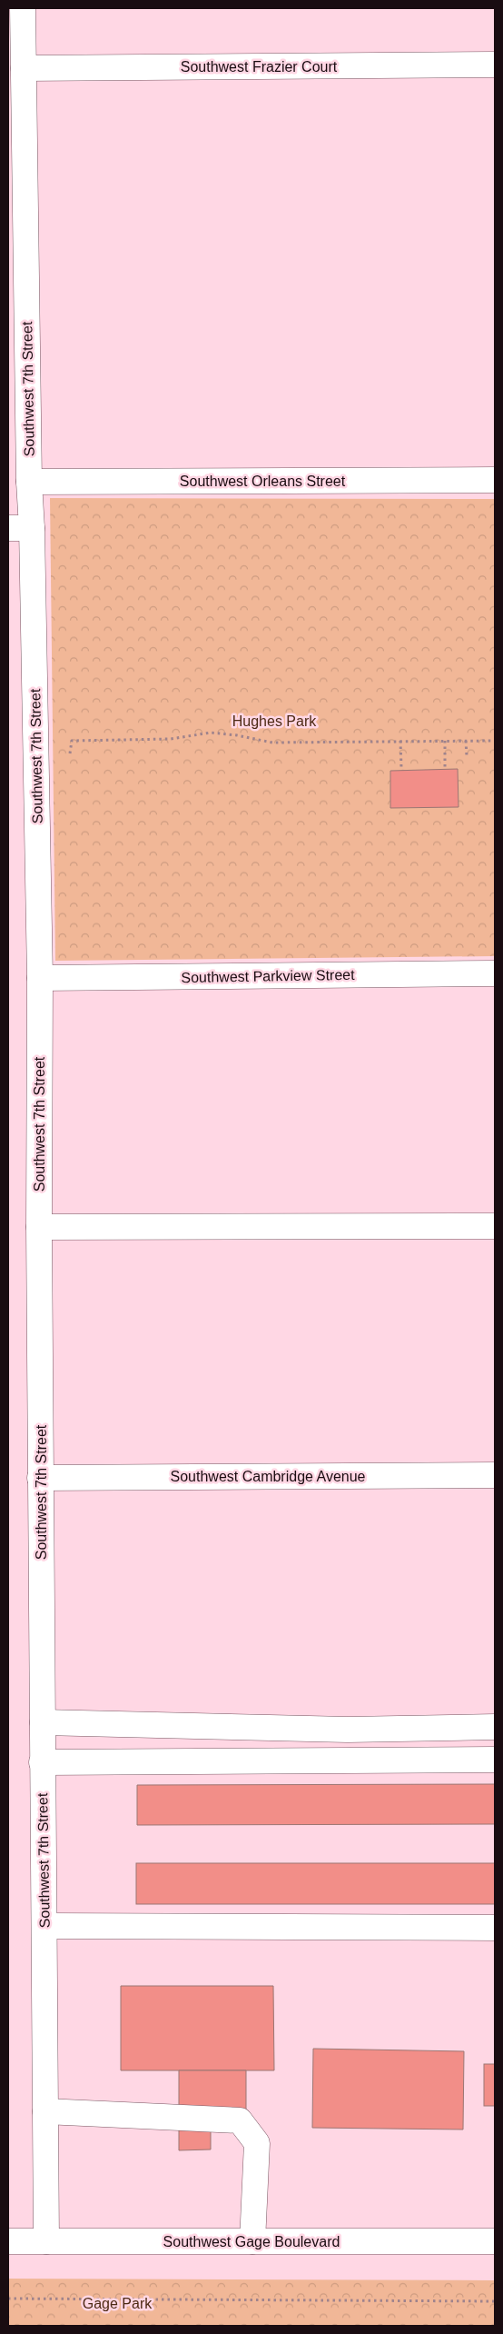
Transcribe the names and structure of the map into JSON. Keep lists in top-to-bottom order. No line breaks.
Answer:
{"streets":{"street":["Southwest Frazier Court","Southwest 7th Street","Southwest Orleans Street","Southwest Parkview Street","Southwest Cambridge Avenue","Southwest Gage Boulevard"]},"crossings":[["Southwest Frazier Court","Southwest 7th Street"],["Southwest 7th Street","Southwest Orleans Street"],["Southwest 7th Street","Southwest Parkview Street"],["Southwest 7th Street","Southwest Cambridge Avenue"],["Southwest 7th Street","Southwest Gage Boulevard"]],"parks":["Hughes Park","Gage Park"]}
